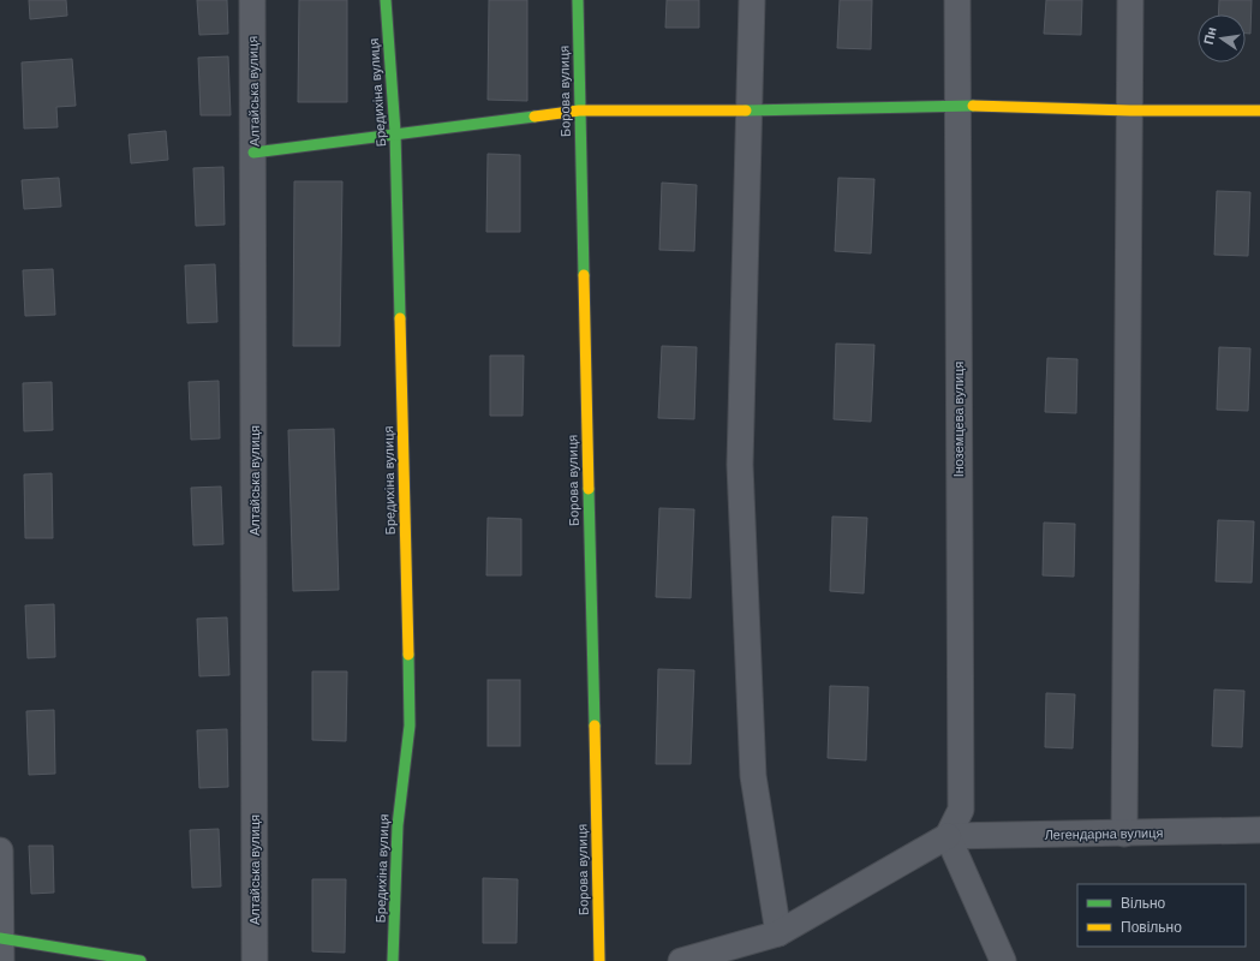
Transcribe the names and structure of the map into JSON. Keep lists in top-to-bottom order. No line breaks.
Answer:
{"streets":{"street":["Алтайська вулиця","Борова вулиця","Бредихіна вулиця","Іноземцева вулиця","Легендарна вулиця"]},"crossings":[["Іноземцева вулиця","Легендарна вулиця"]],"legend":["Вільно","Повільно"],"north":"left"}
